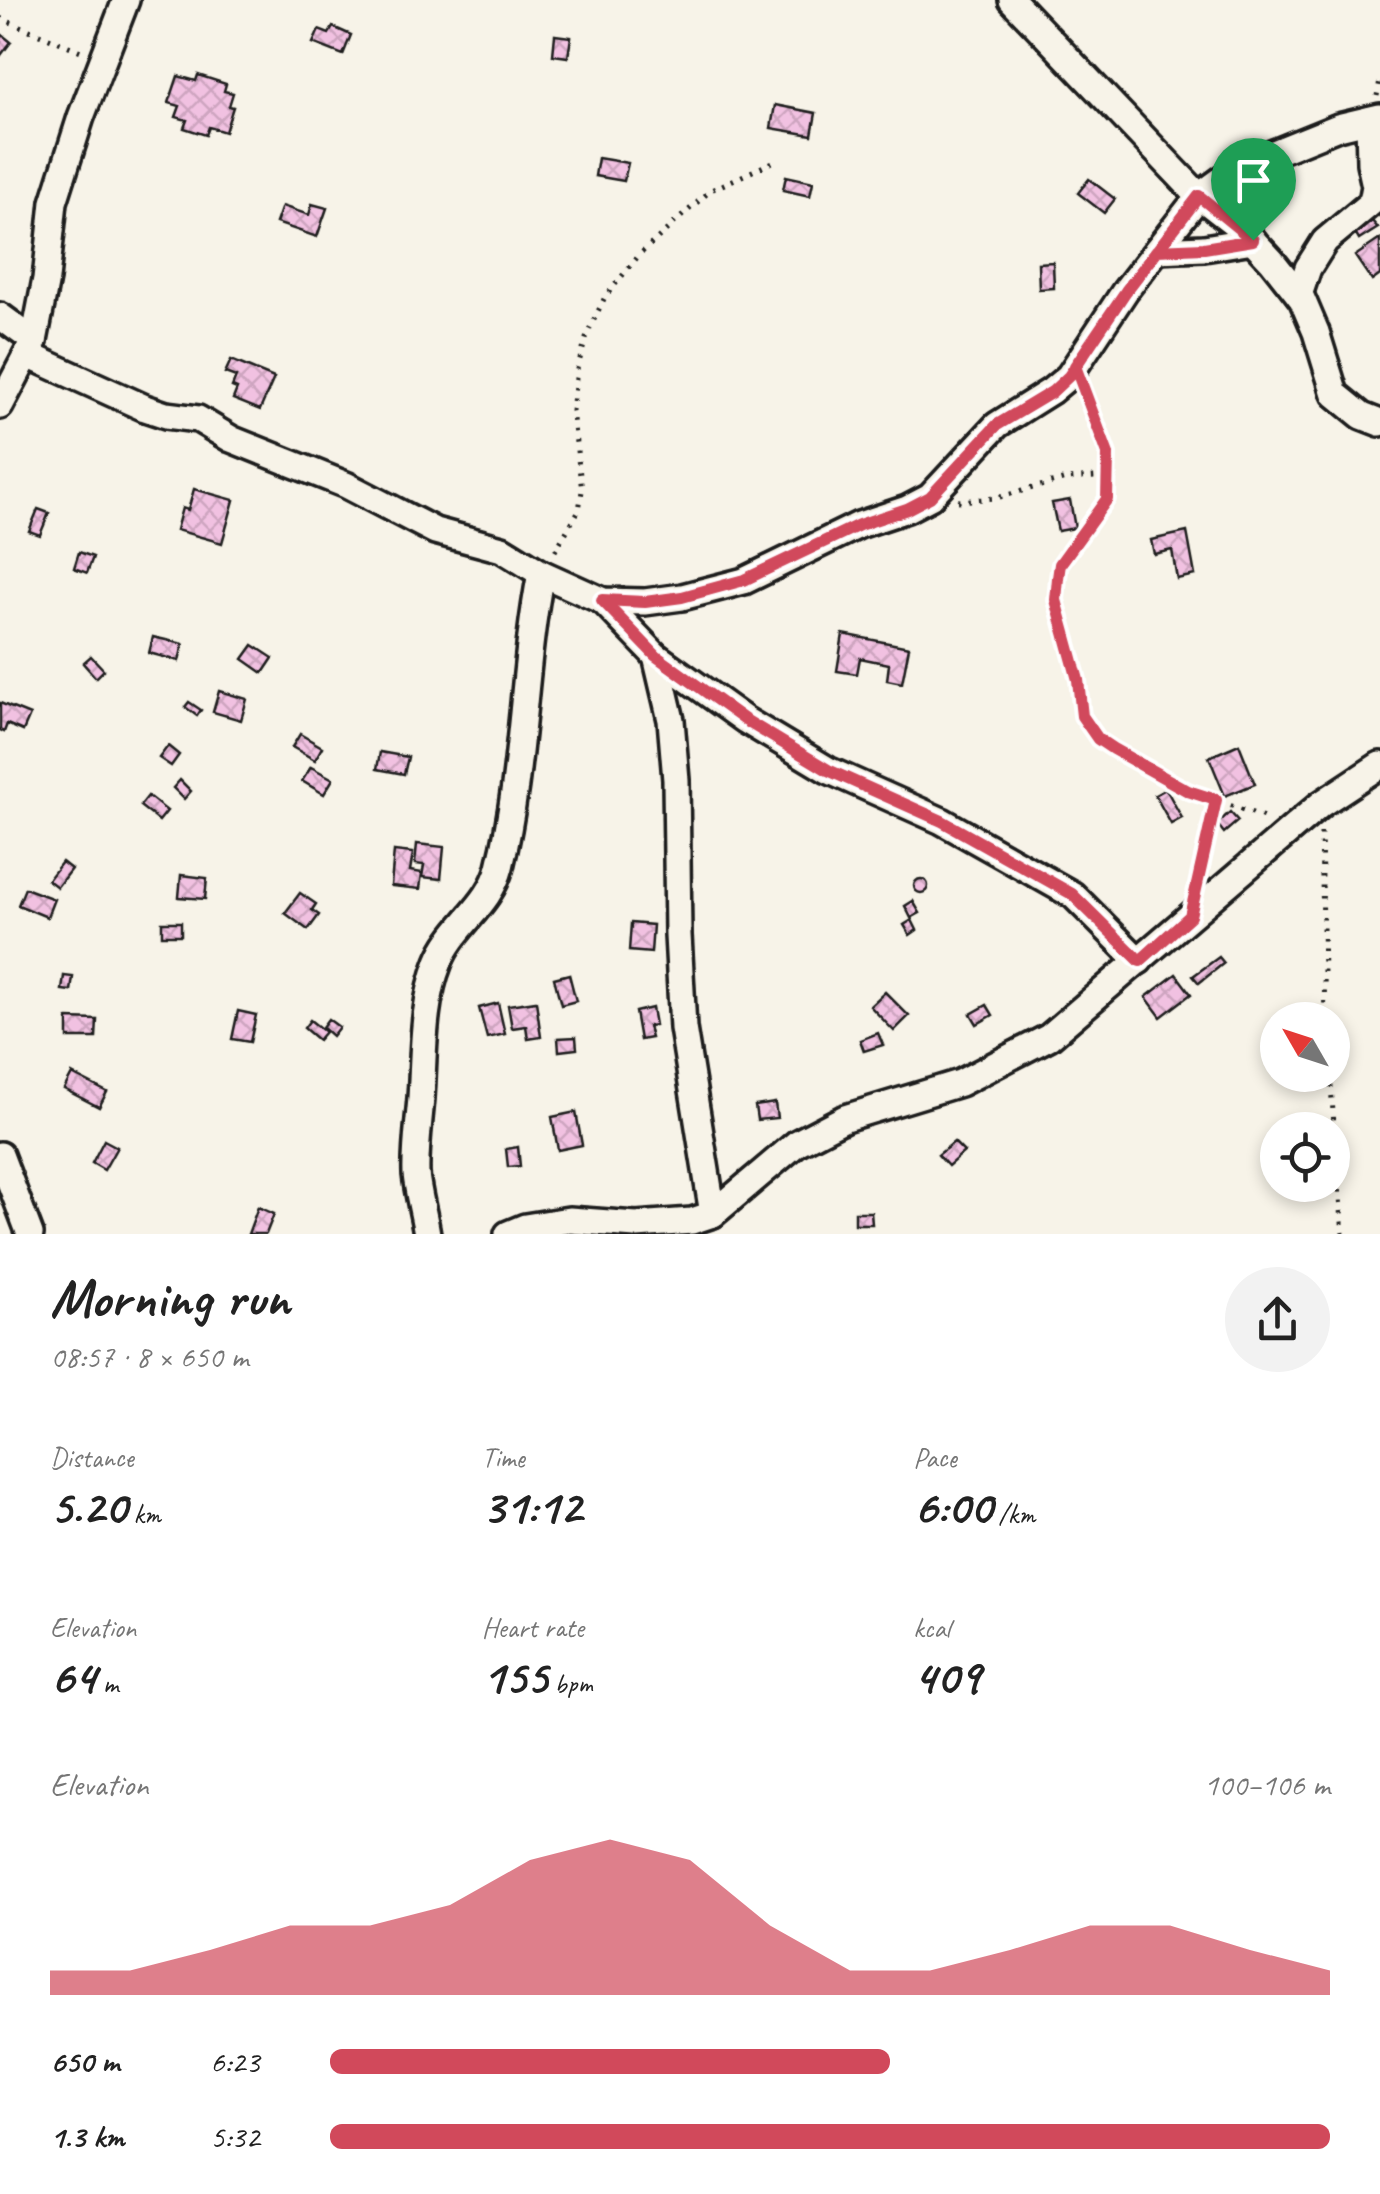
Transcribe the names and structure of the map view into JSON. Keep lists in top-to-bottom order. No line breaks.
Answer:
{"north":"top left","page":{"heading":["Morning run","08:57 · 8 × 650 m"],"stats":[["Distance","5.20 km"],["Time","31:12"],["Pace","6:00 /km"],["Elevation","64 m"],["Heart rate","155 bpm"],["kcal","409"]],"chart":["Elevation","100–106 m"],"list":[{"name":"650 m","note":"6:23"},{"name":"1.3 km","note":"5:32"}]}}
